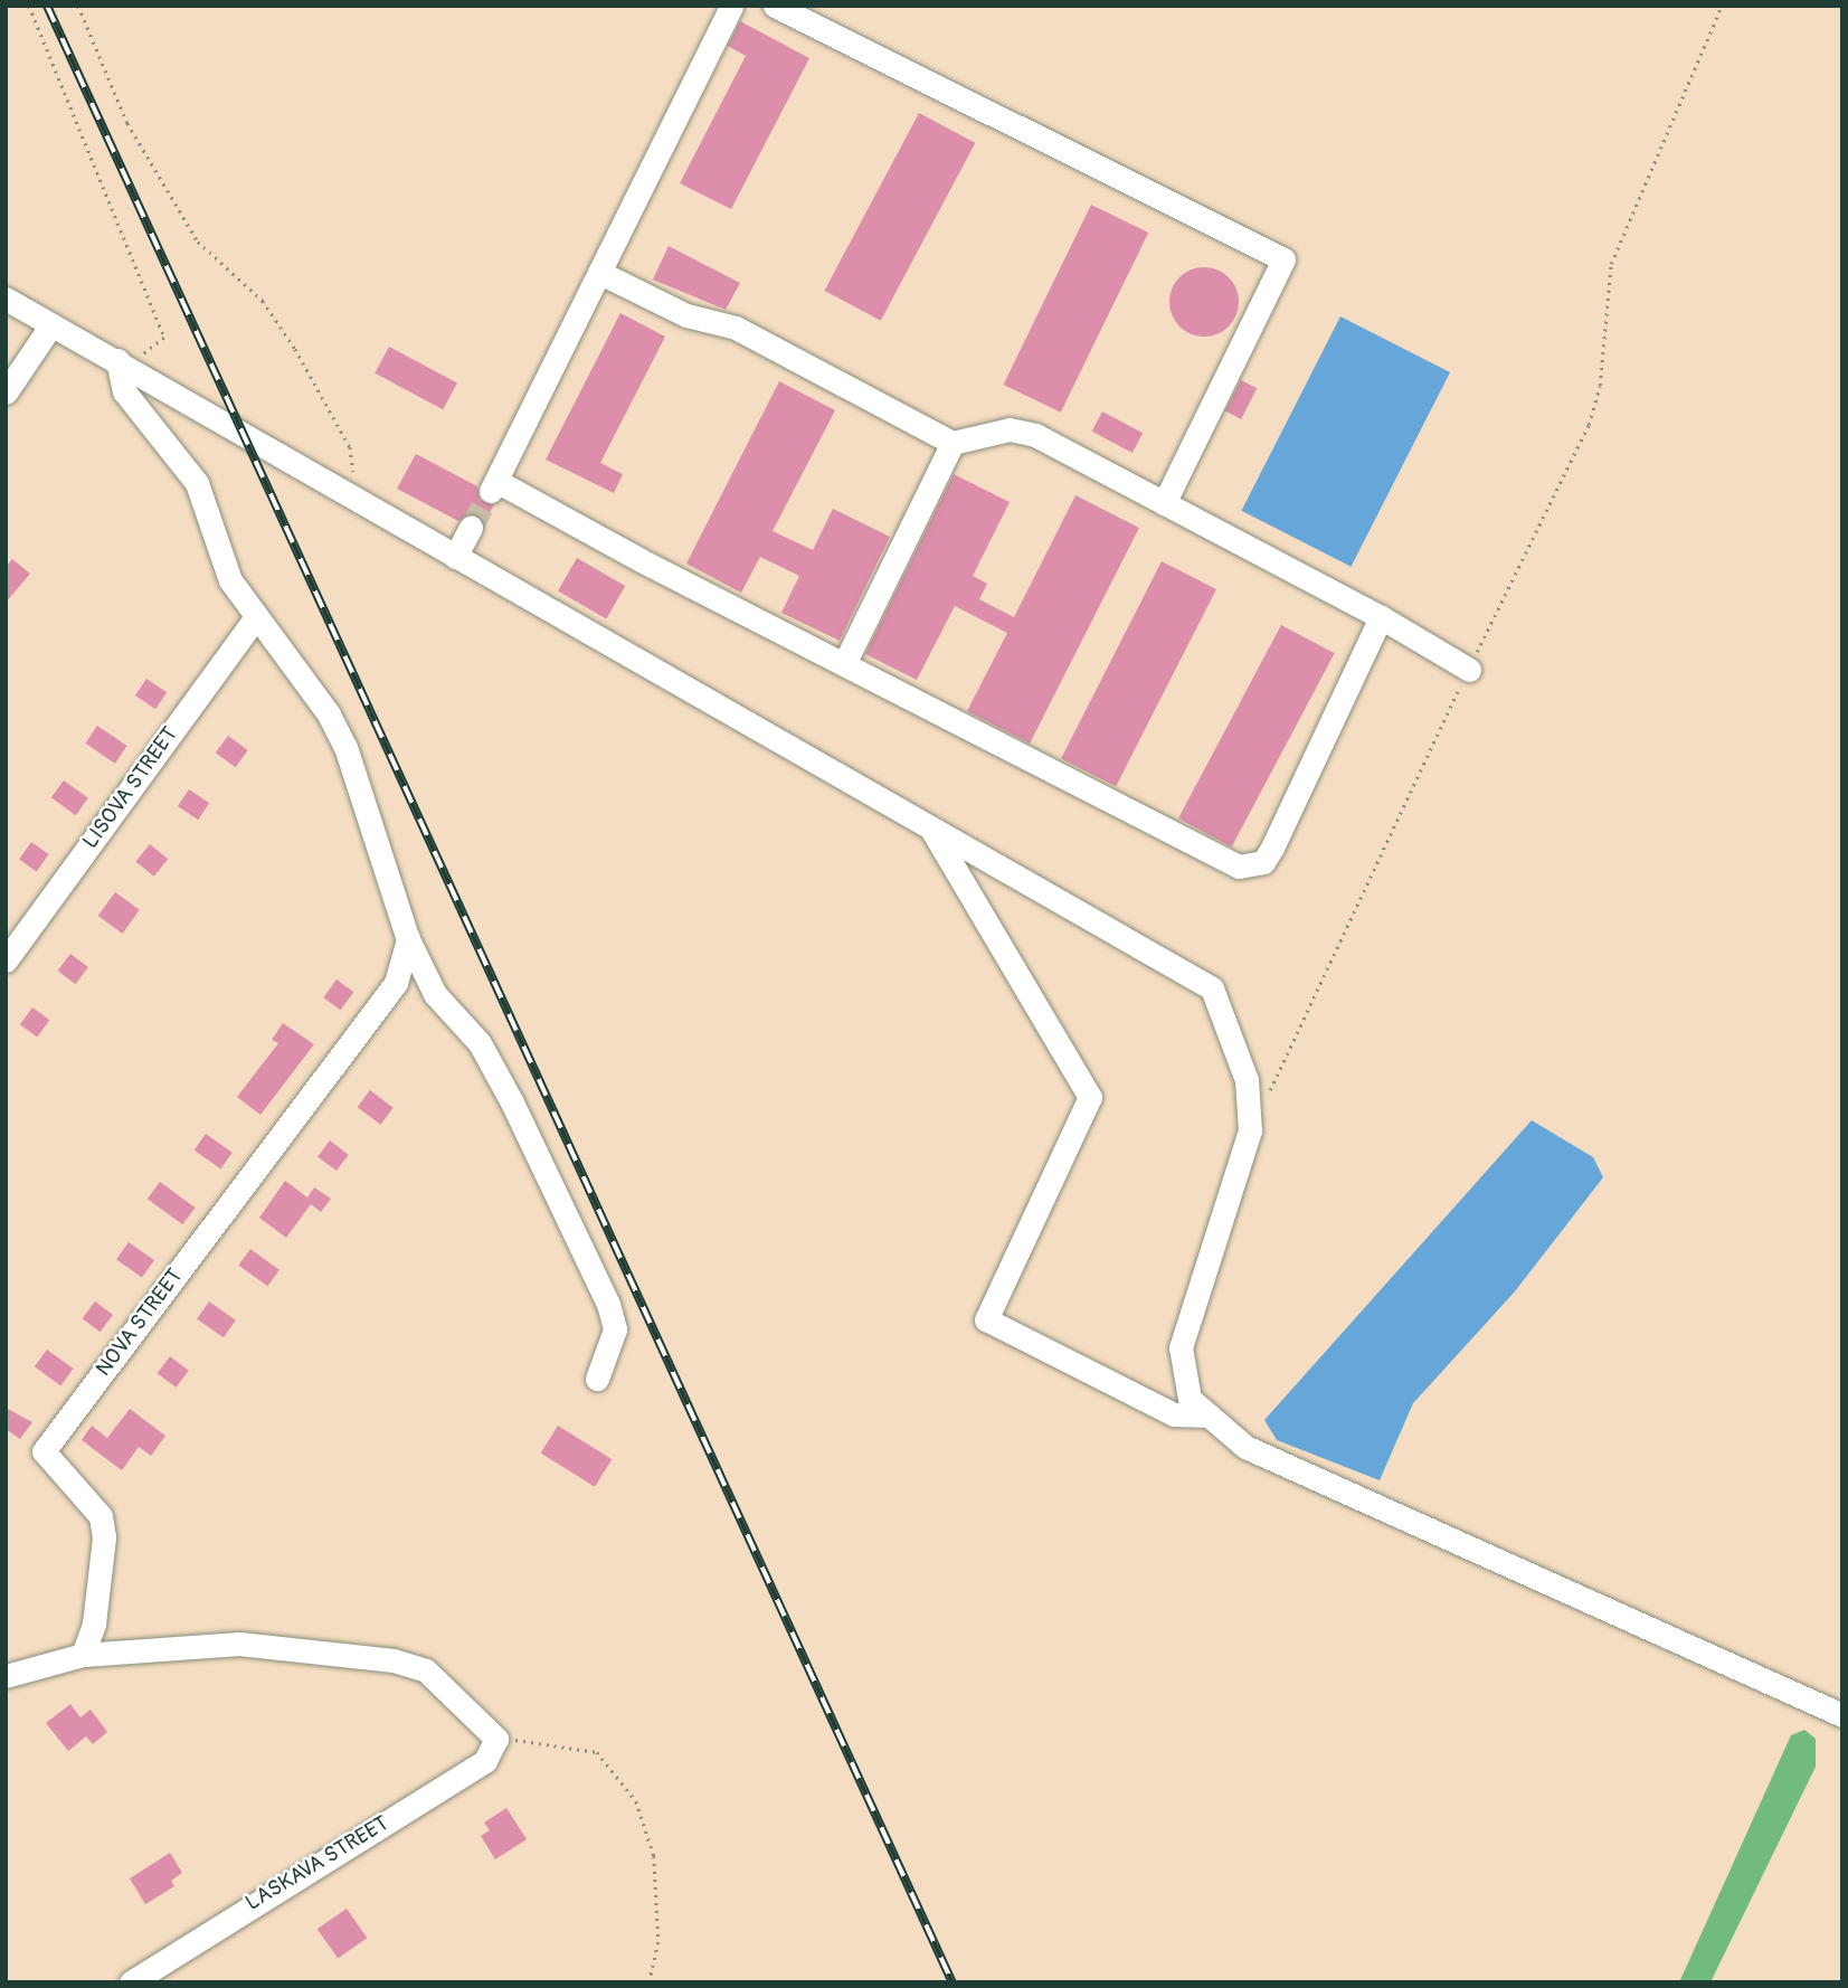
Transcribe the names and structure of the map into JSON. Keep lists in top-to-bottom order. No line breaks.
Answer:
{"streets":{"street":["LISOVA STREET","NOVA STREET","LASKAVA STREET"]}}
